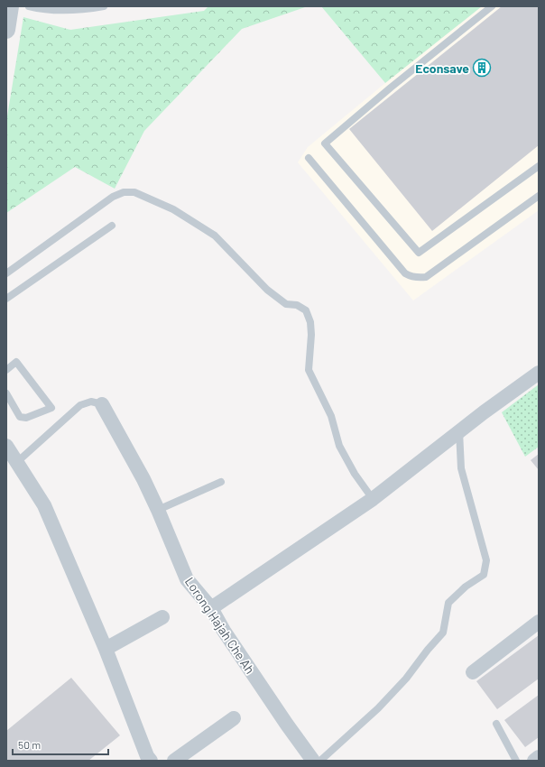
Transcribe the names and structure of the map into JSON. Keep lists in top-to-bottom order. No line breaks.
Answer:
{"streets":{"street":["Lorong Hajah Che Ah"]},"places":{"building":["Econsave"]},"scale_bar":"50 m"}
